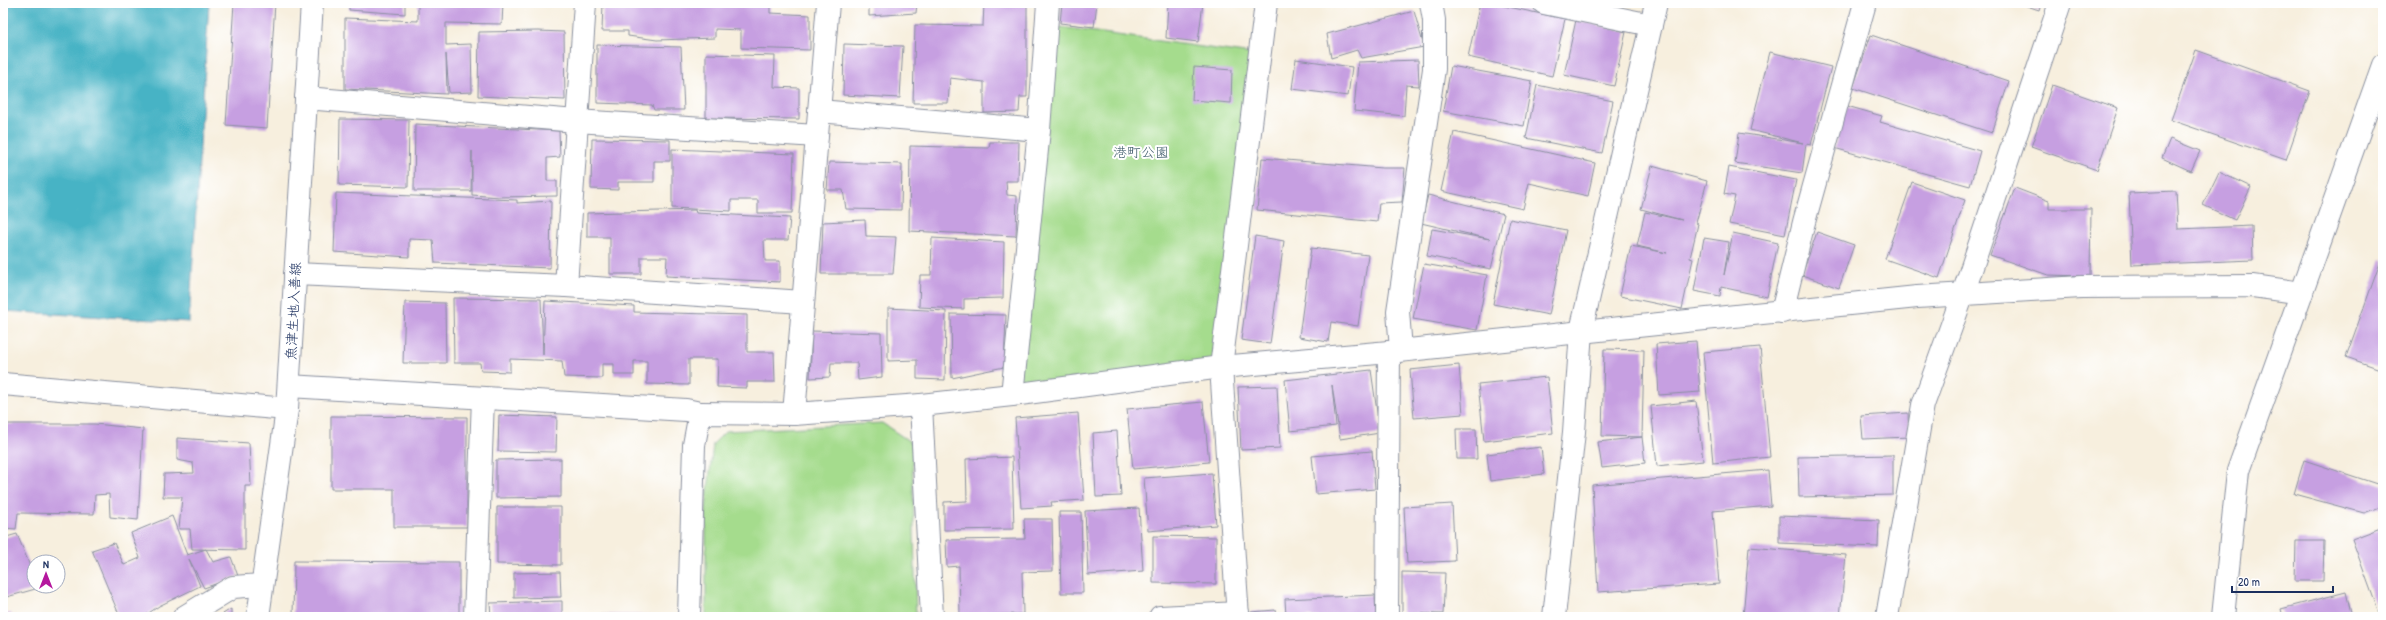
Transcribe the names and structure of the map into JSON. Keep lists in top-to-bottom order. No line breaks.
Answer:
{"streets":{"street":["魚津生地入善線"]},"parks":["港町公園"],"scale_bar":"20 m","north":"top"}
